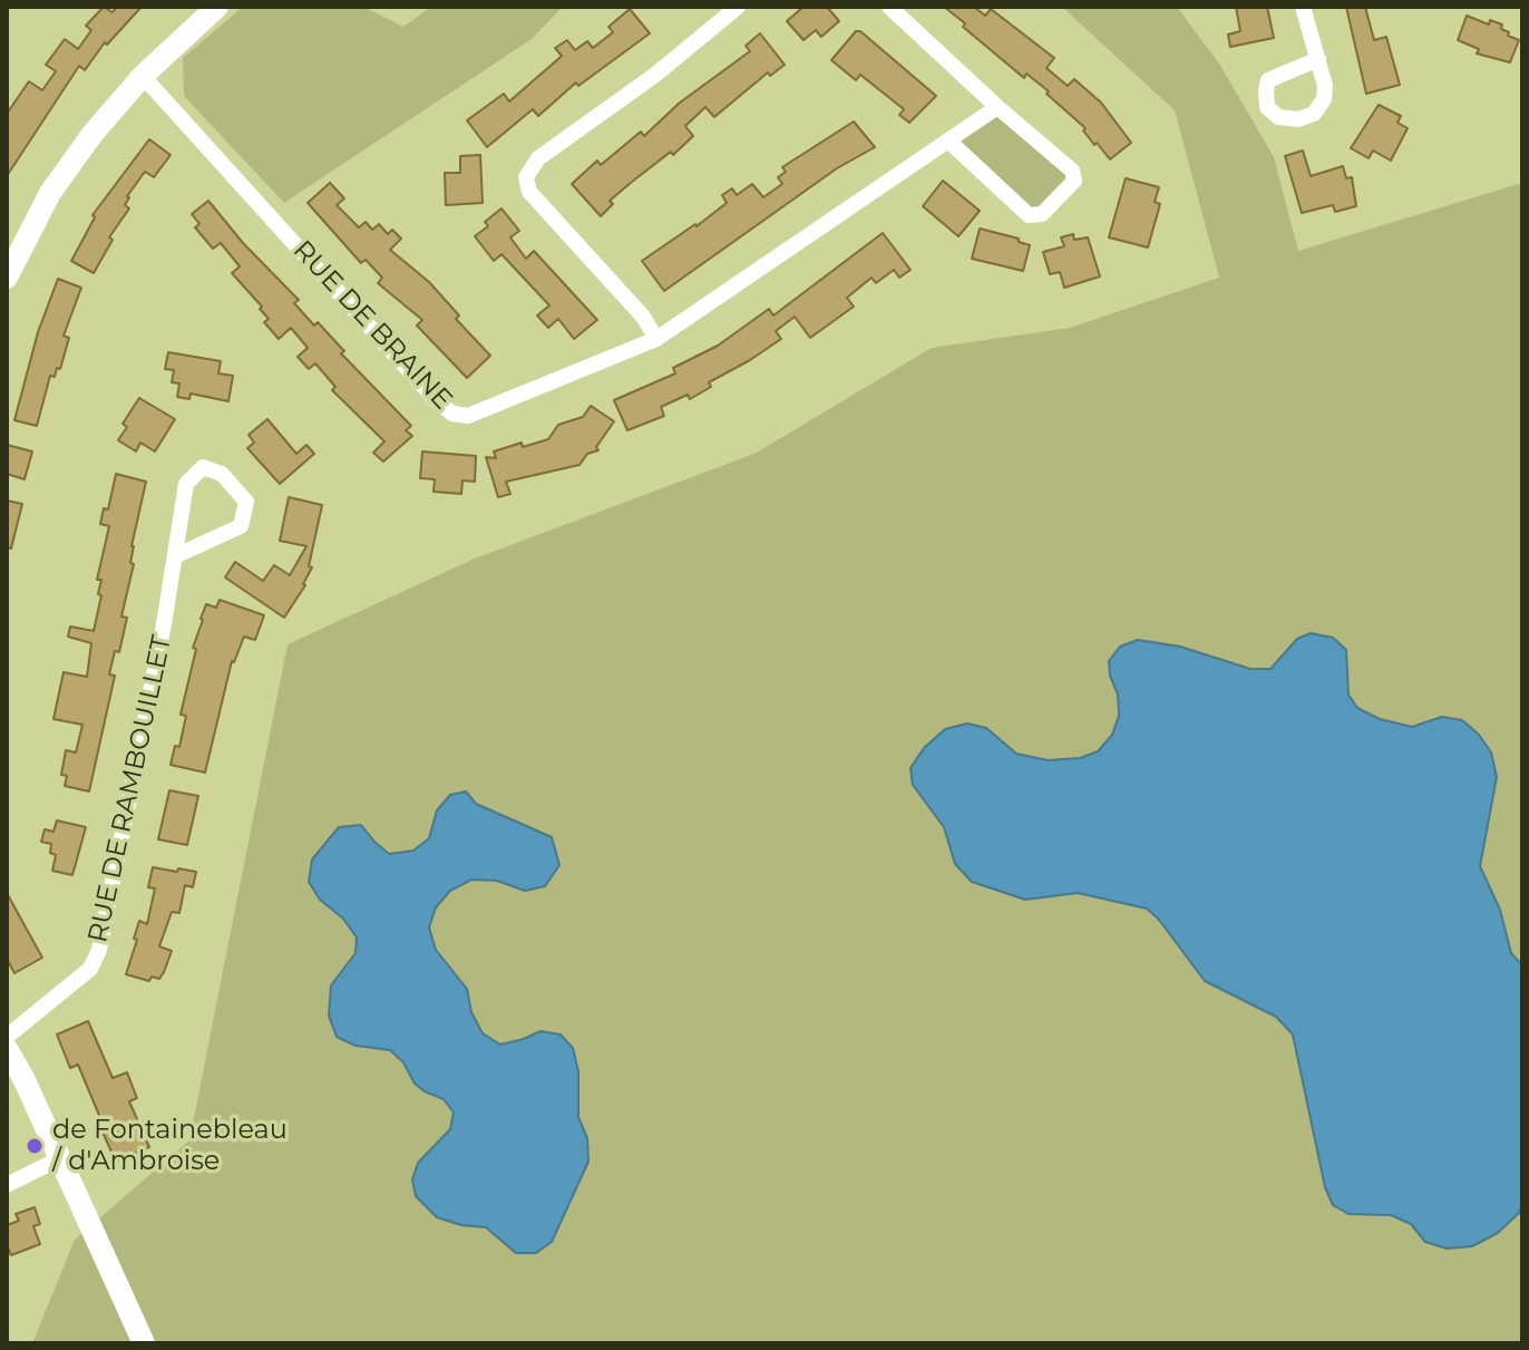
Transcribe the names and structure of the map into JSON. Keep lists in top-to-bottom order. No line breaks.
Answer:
{"streets":{"street":["RUE DE BRAINE","RUE DE RAMBOUILLET"]},"places":["de Fontainebleau / d'Ambroise"]}
